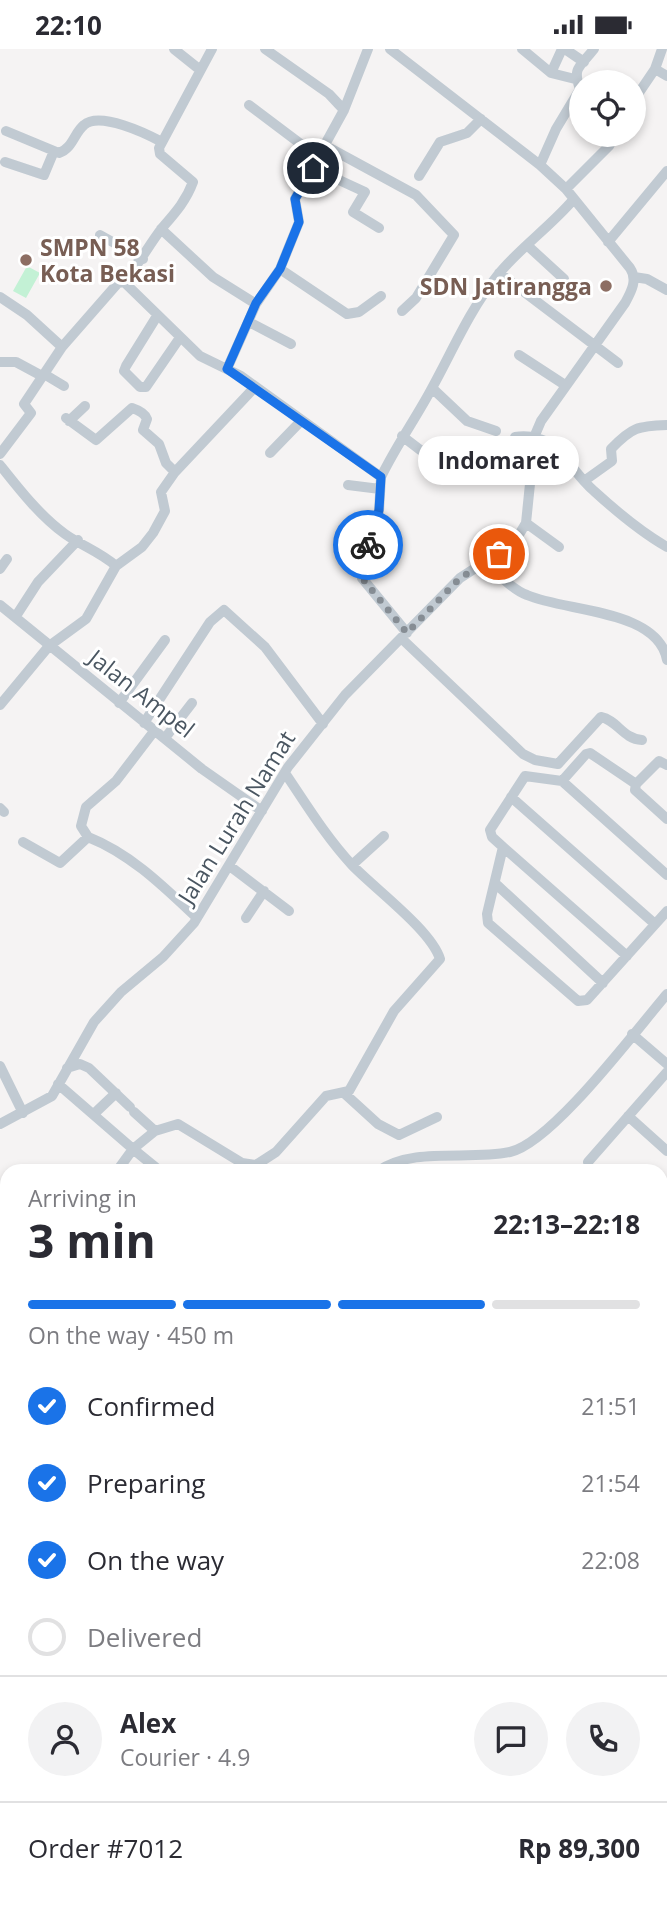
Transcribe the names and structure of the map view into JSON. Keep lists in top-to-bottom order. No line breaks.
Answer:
{"streets":{"street":["Jalan Ampel","Jalan Lurah Namat"]},"crossings":[["Jalan Ampel","Jalan Lurah Namat"]],"places":["SMPN 58 Kota Bekasi","SDN Jatirangga","Indomaret"],"page":{"status":"22:10","bubble":"Indomaret","heading":["3 min","Arriving in","22:13–22:18"],"panel":["Alex","Courier · 4.9","Order #7012","Rp 89,300"],"bar":"On the way · 450 m","list":[["Confirmed","21:51"],["Preparing","21:54"],["On the way","22:08"],"Delivered"]}}
